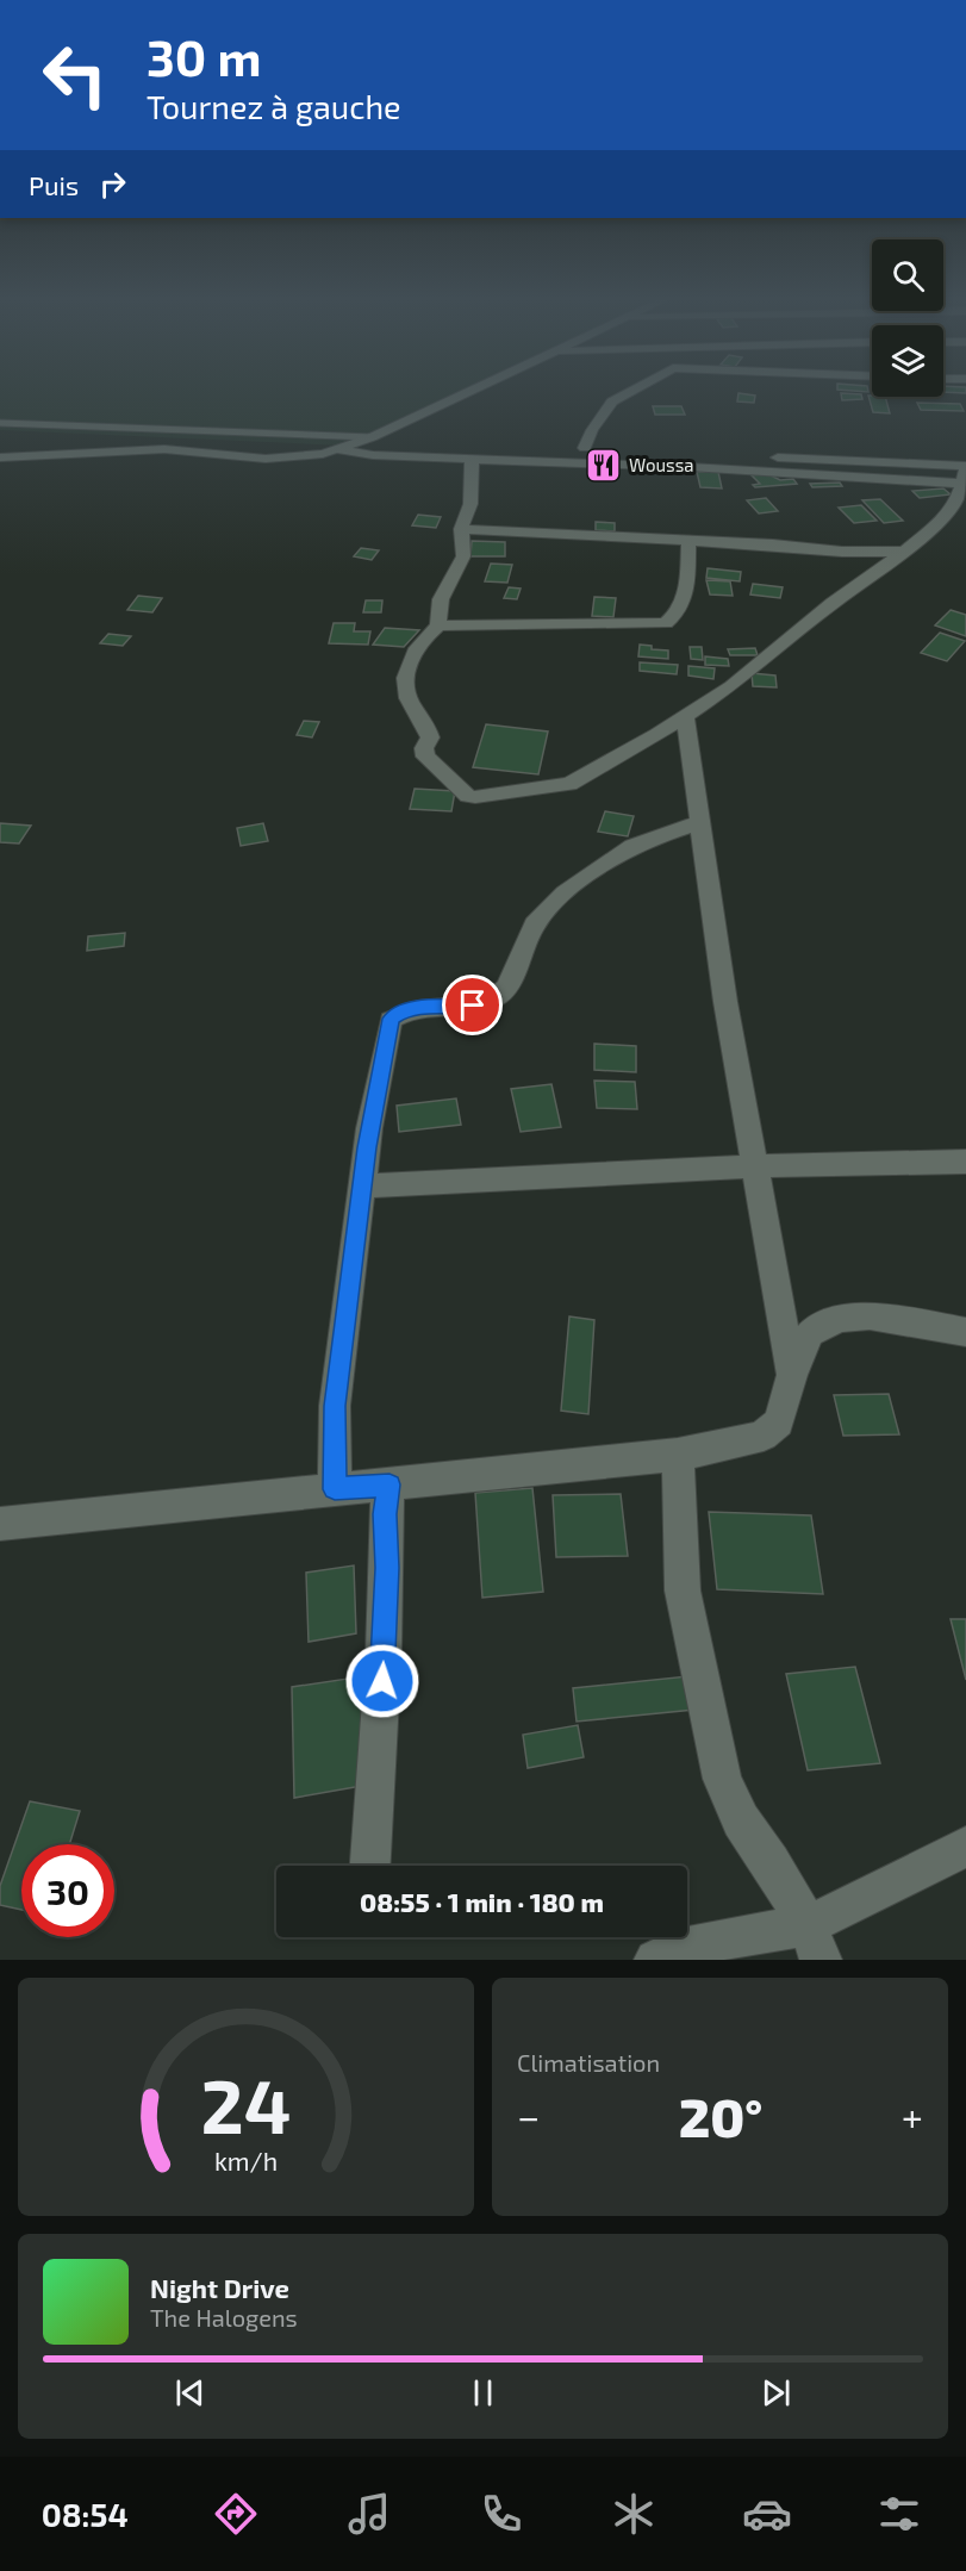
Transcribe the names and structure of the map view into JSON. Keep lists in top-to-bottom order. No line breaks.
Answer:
{"places":{"restaurant":["Woussa"]},"page":{"turn":["30 m","Tournez à gauche"],"then":"Puis","limit":"30","trip":"08:55 · 1 min · 180 m","tile":"Climatisation","heat":["−","20°","+"],"song":["Night Drive","The Halogens"],"tabs":"08:54","gauge":["24","km/h"]}}
